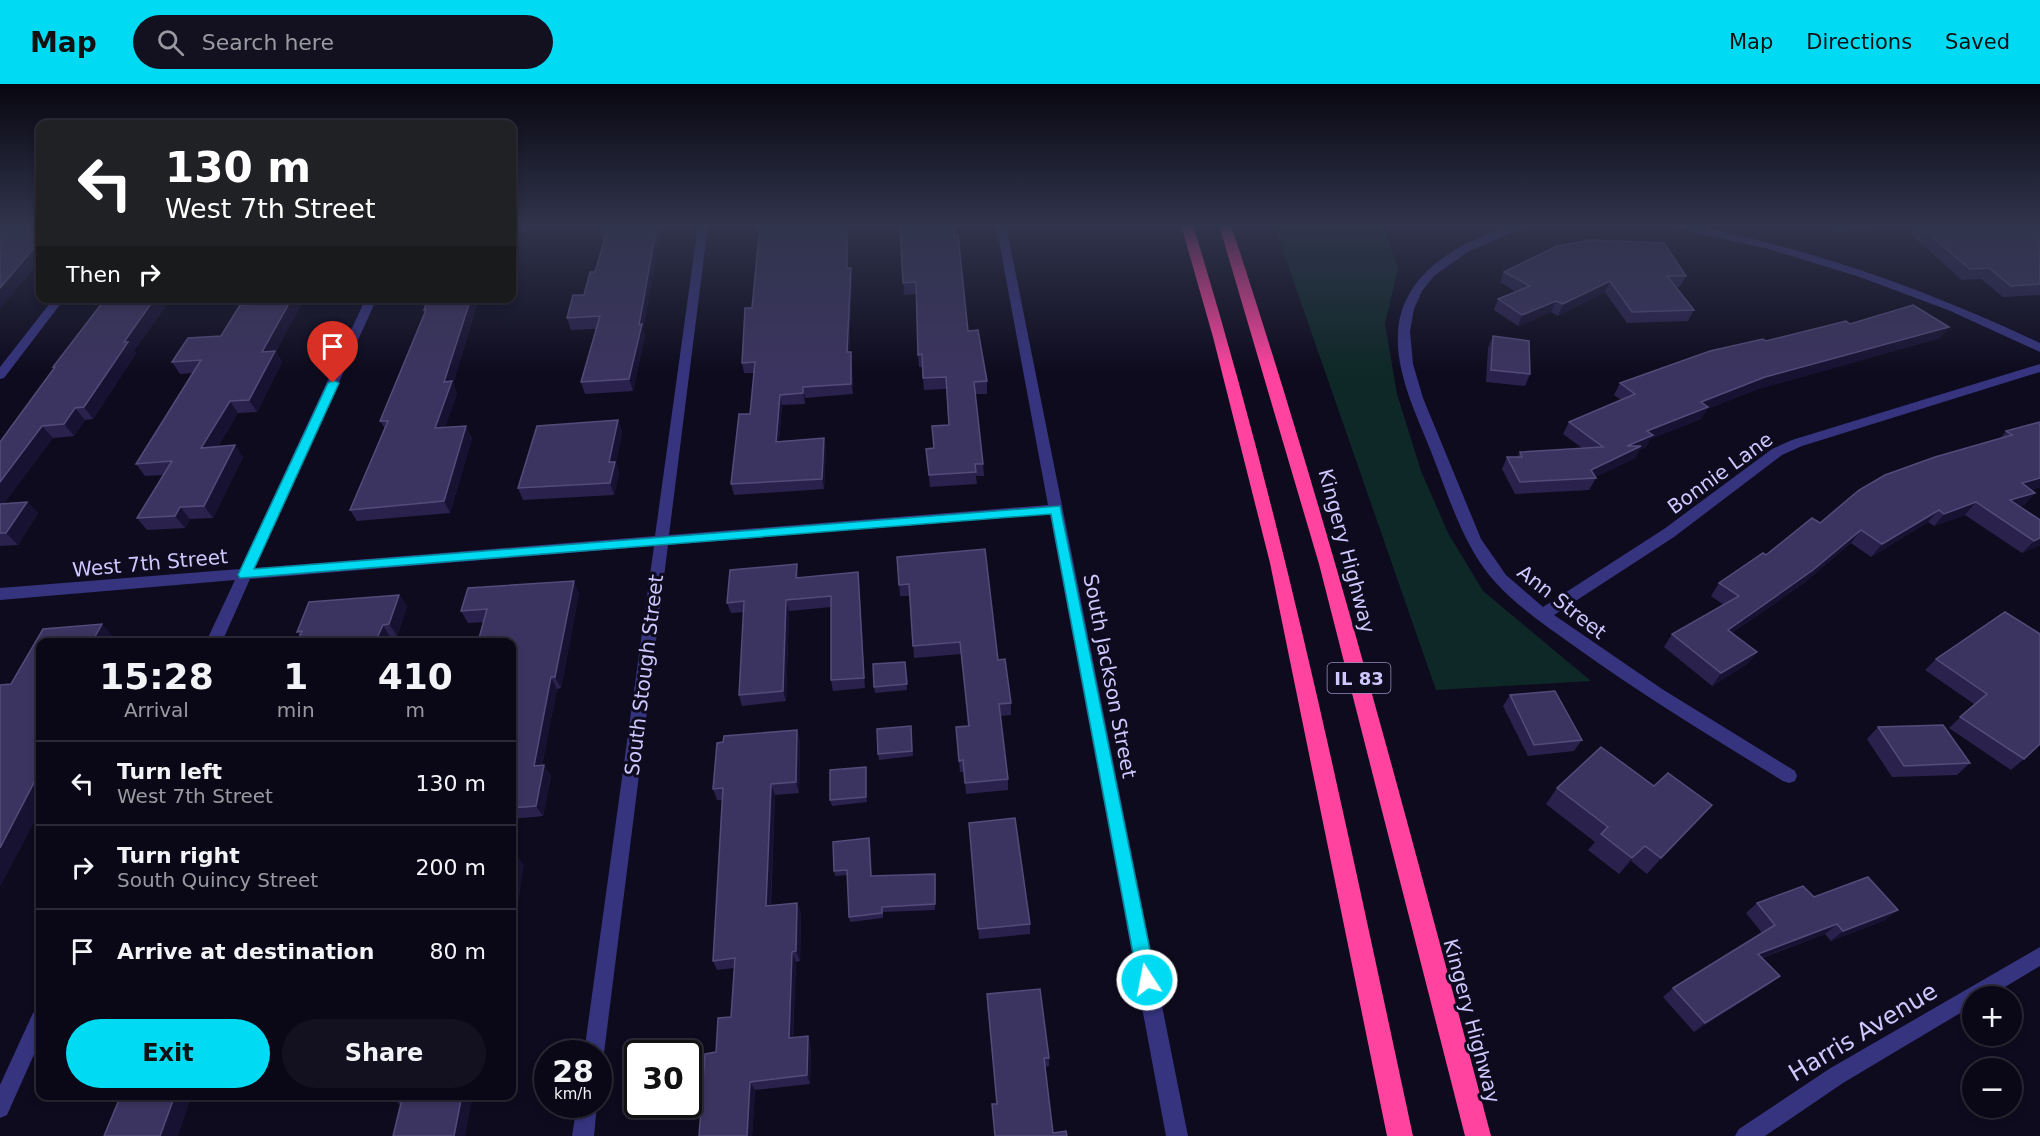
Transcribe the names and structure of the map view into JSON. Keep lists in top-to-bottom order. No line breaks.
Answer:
{"streets":{"highway":["Kingery Highway","IL 83"],"street":["Bonnie Lane","West 7th Street","Ann Street","South Stough Street","South Jackson Street","Harris Avenue"]},"crossings":[["Bonnie Lane","Ann Street"],["West 7th Street","South Stough Street"],["West 7th Street","South Jackson Street"]],"page":{"header":"Map","search":"Search here","nav":["Map","Directions","Saved"],"turn":["130 m","West 7th Street"],"then":"Then","eta":["15:28","Arrival","1","min","410","m"],"list":[{"name":"Turn left","note":"West 7th Street","value":"130 m"},{"name":"Turn right","note":"South Quincy Street","value":"200 m"},{"name":"Arrive at destination","value":"80 m"}],"map_buttons":["+","−"],"buttons":["Exit","Share"],"speed":"28 km/h","limit":"30"}}
